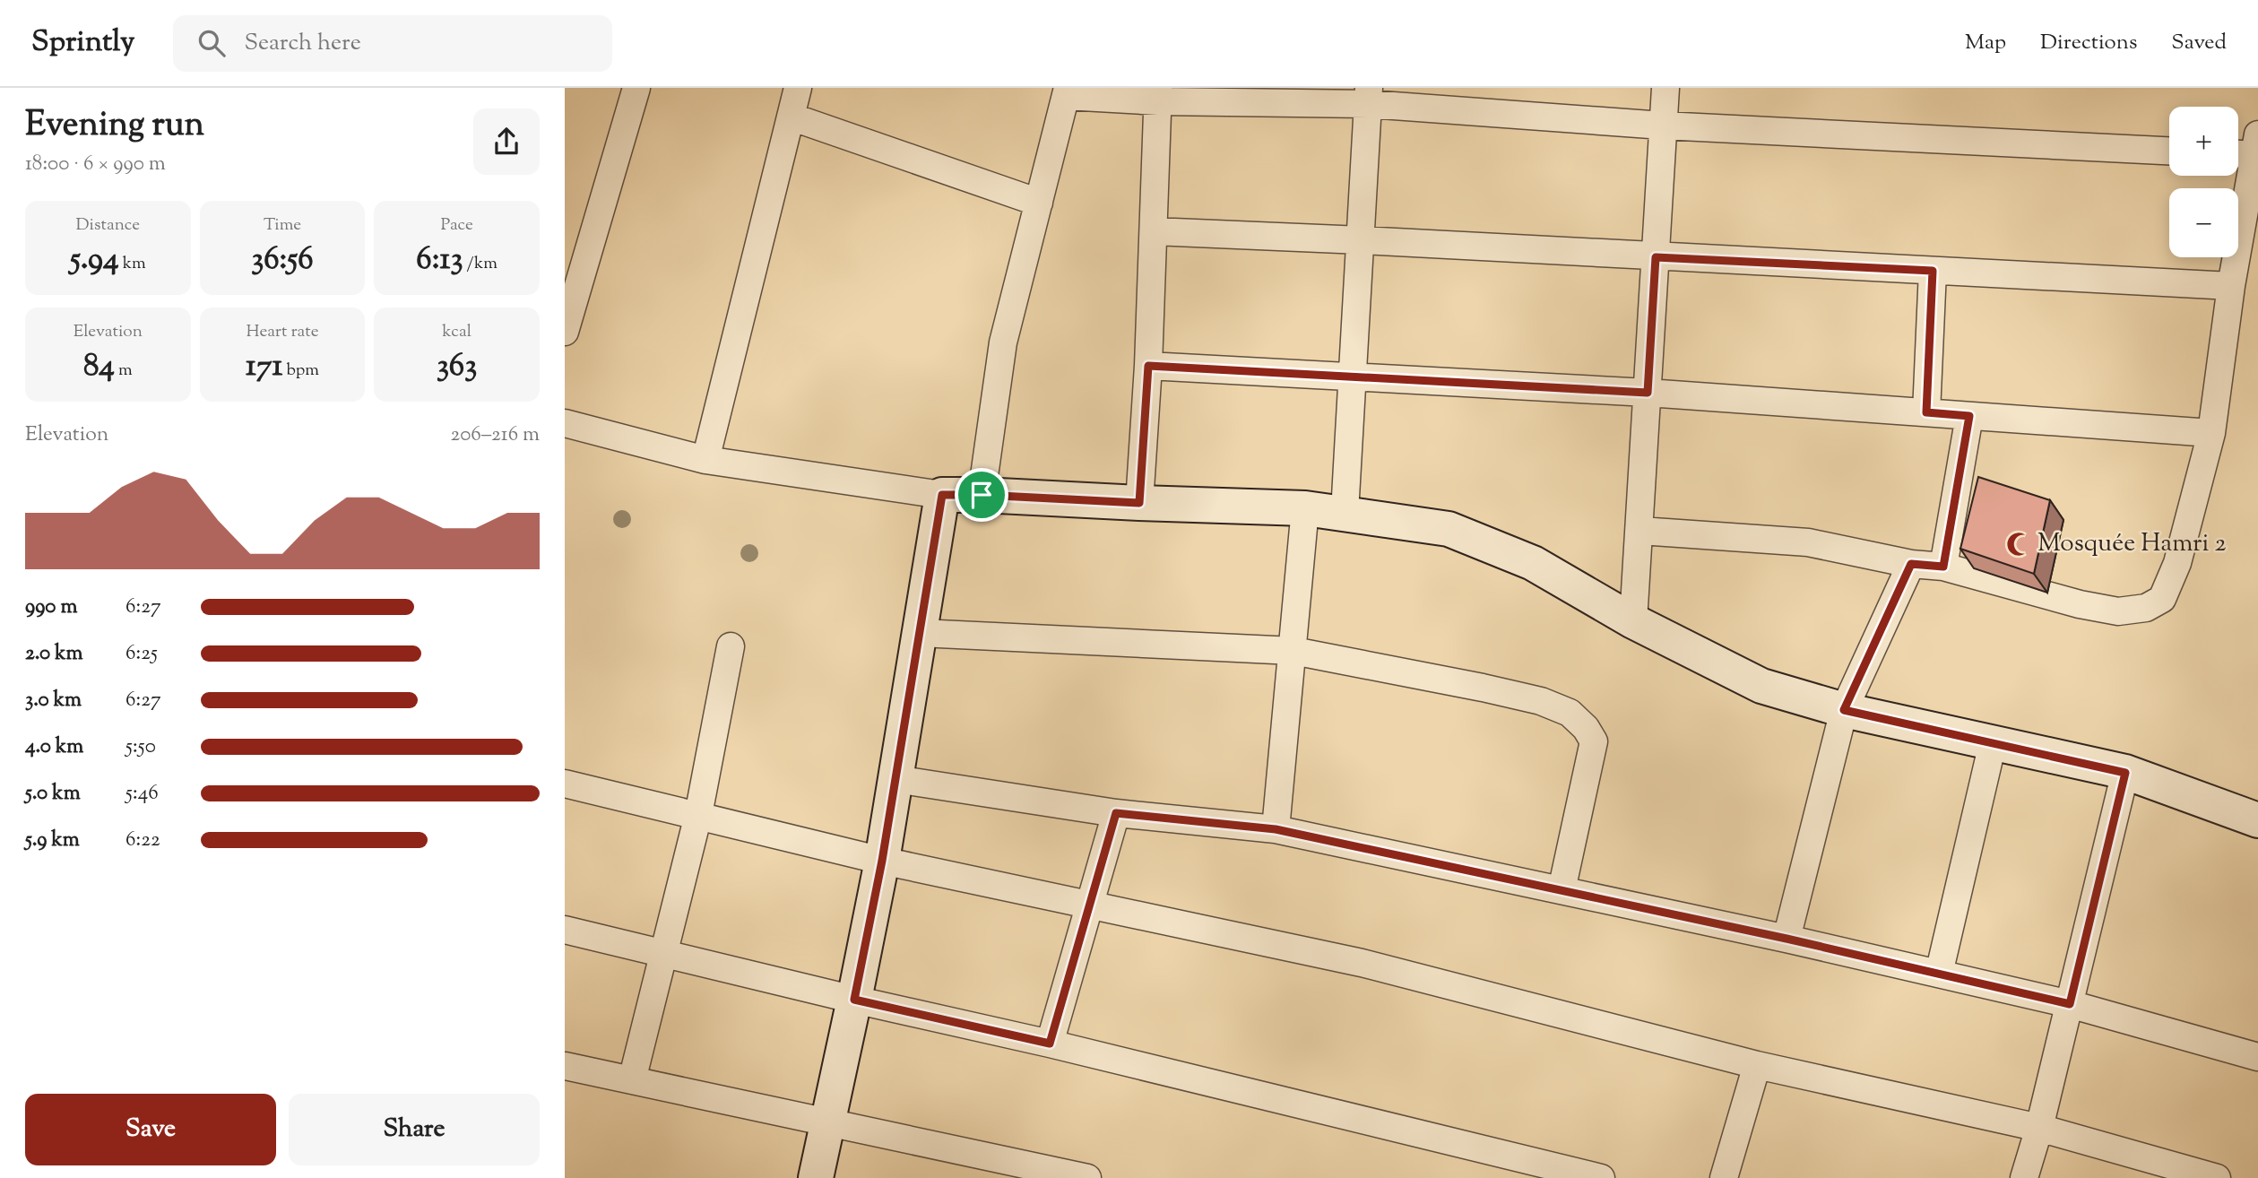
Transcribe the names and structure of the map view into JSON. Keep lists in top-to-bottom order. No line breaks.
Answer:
{"places":{"mosque":["Mosquée Hamri 2"]},"page":{"header":"Sprintly","search":"Search here","nav":["Map","Directions","Saved"],"heading":["Evening run","18:00 · 6 × 990 m"],"map_buttons":["+","−"],"stats":[["Distance","5.94 km"],["Time","36:56"],["Pace","6:13 /km"],["Elevation","84 m"],["Heart rate","171 bpm"],["kcal","363"]],"chart":["Elevation","206–216 m"],"list":[{"name":"990 m","note":"6:27"},{"name":"2.0 km","note":"6:25"},{"name":"3.0 km","note":"6:27"},{"name":"4.0 km","note":"5:50"},{"name":"5.0 km","note":"5:46"},{"name":"5.9 km","note":"6:22"}],"buttons":["Save","Share"]}}
